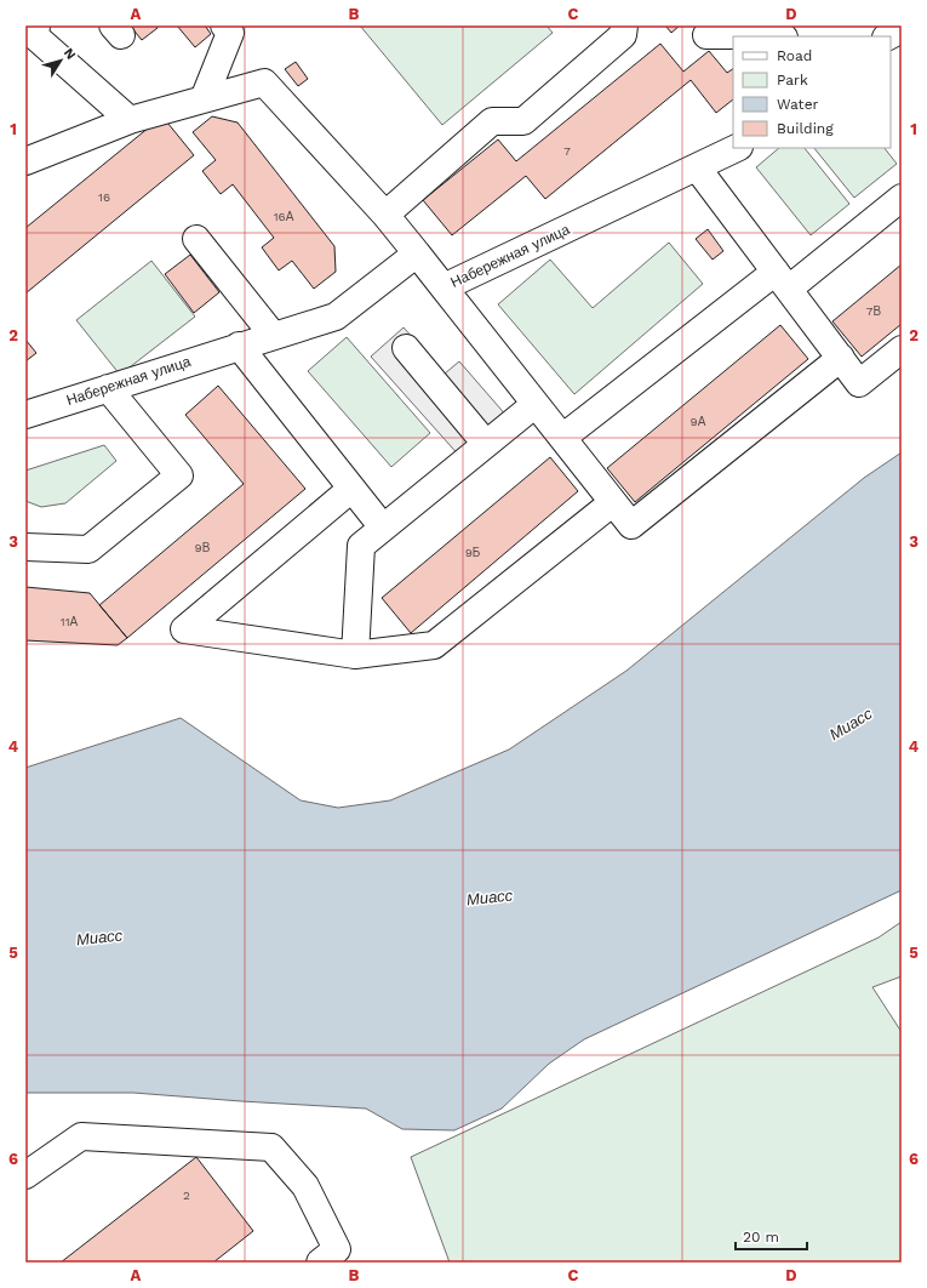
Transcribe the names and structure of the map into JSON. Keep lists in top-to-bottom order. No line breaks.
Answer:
{"streets":{"street":["Набережная улица"]},"water":["Миасс"],"house_numbers":["7","16","16А","7В","9А","9В","9Б","11А","2"],"legend":["Road","Park","Water","Building"],"scale_bar":"20 m","north":"top right","grid":{"columns":["A","B","C","D"],"rows":["1","2","3","4","5","6"]}}
